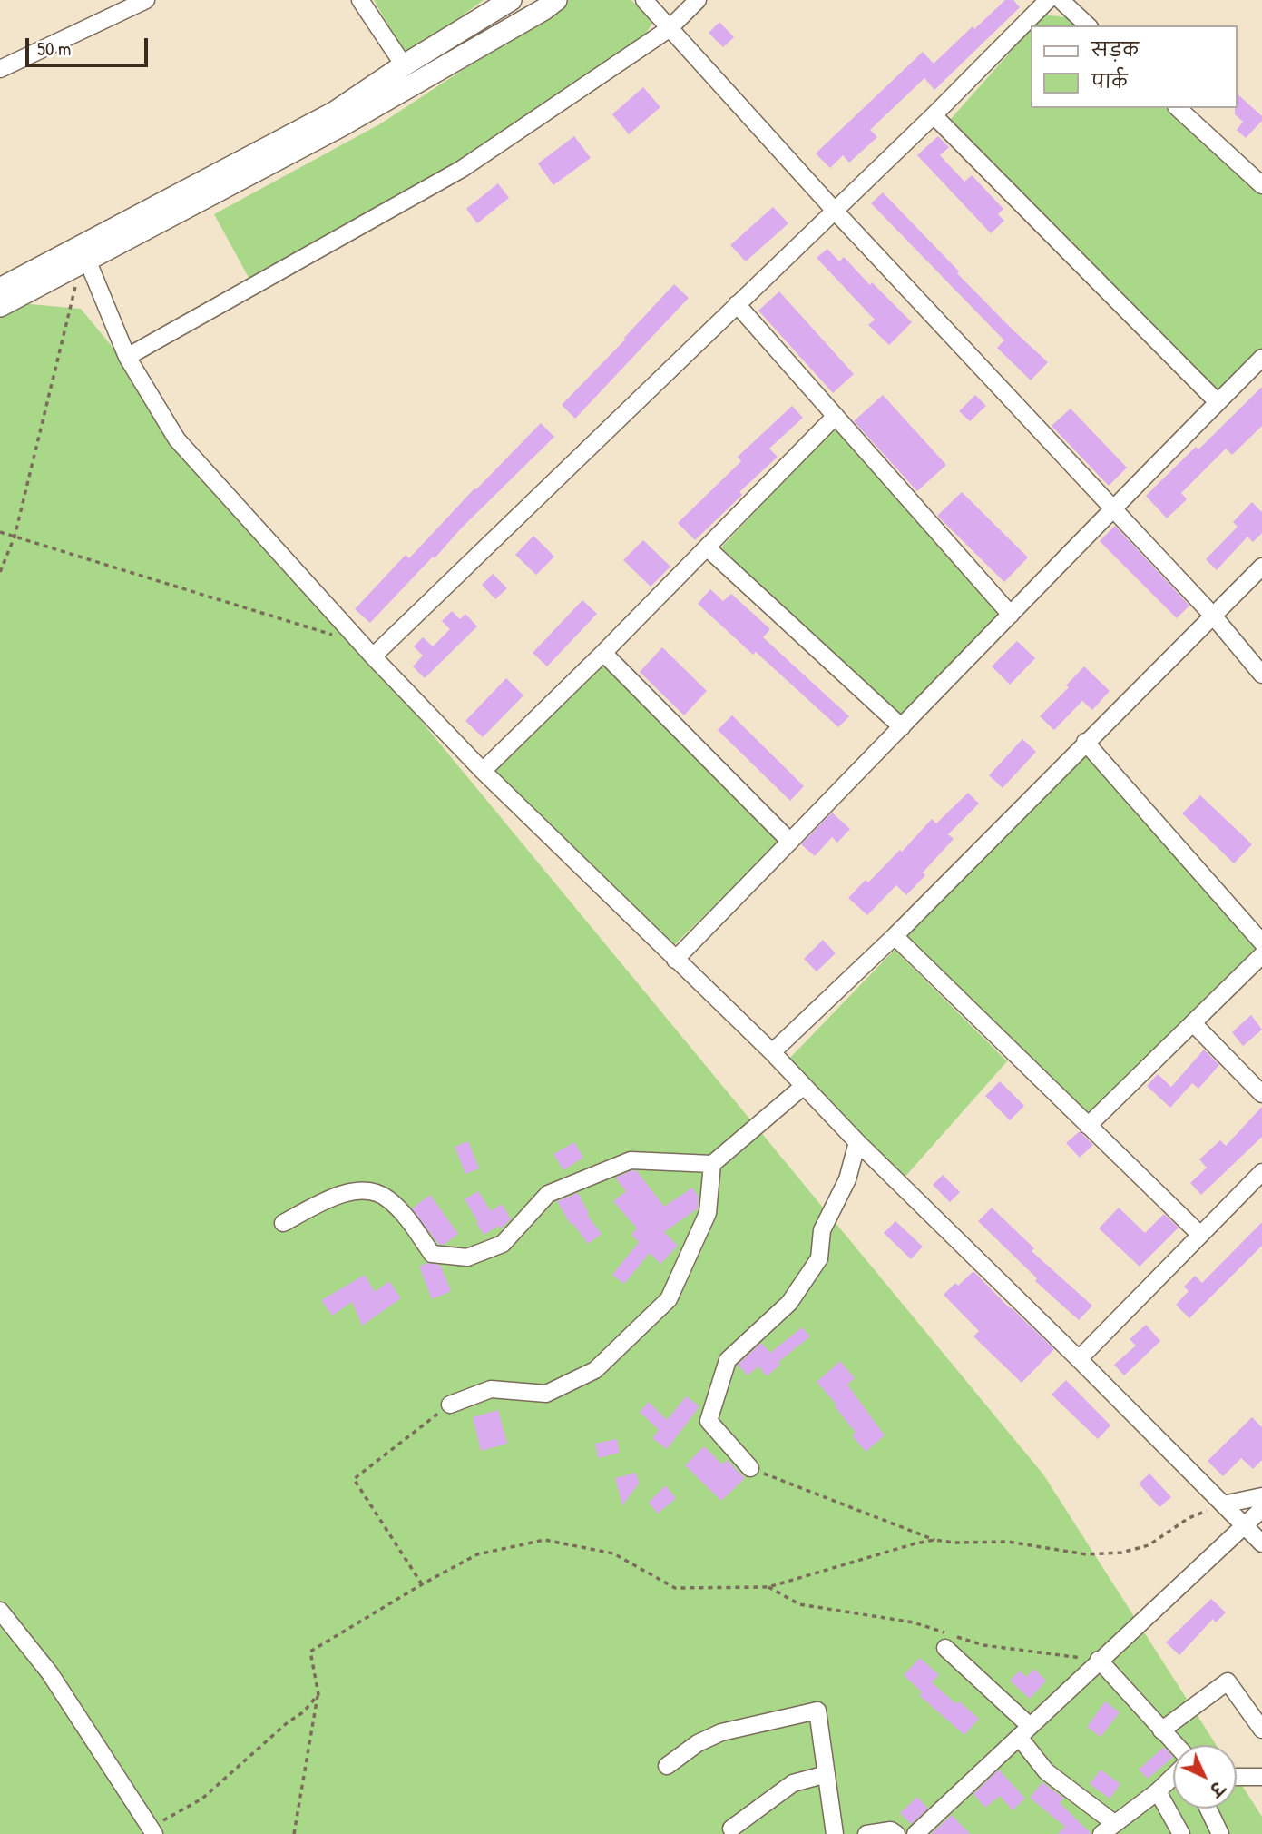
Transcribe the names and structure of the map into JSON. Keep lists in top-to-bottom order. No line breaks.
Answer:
{"legend":["सड़क","पार्क"],"scale_bar":"50 m","north":"bottom right"}
